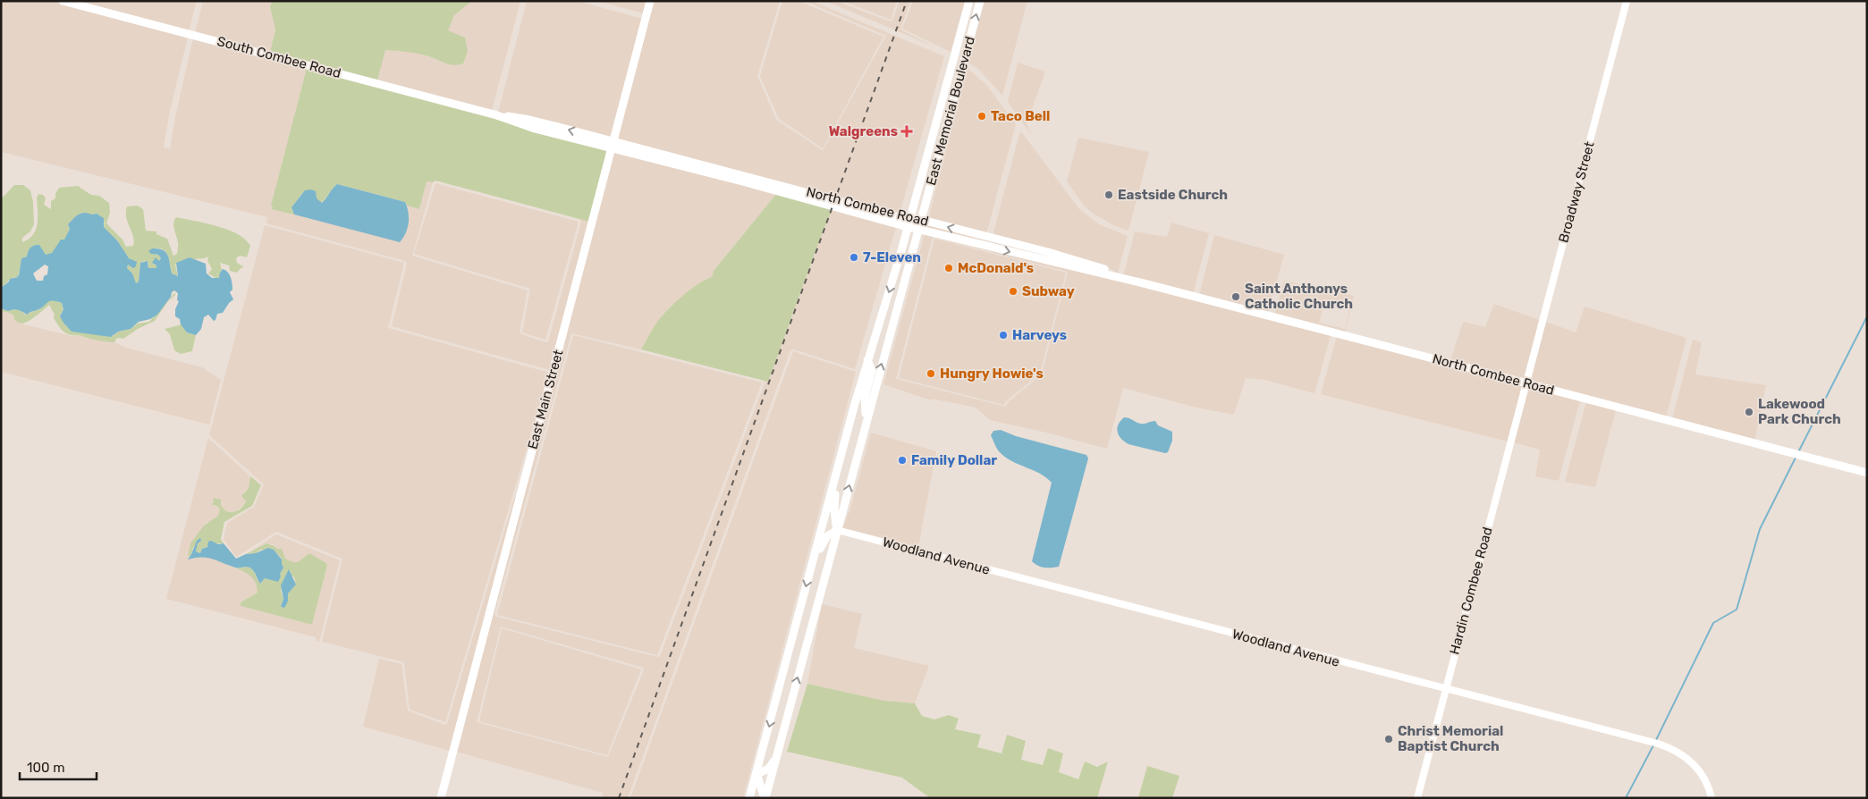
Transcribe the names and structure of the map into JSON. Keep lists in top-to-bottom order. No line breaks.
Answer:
{"streets":{"main road":["South Combee Road","East Memorial Boulevard","North Combee Road","East Main Street"],"street":["Broadway Street","Woodland Avenue","Hardin Combee Road"]},"crossings":[["South Combee Road","North Combee Road"],["South Combee Road","East Main Street"],["East Memorial Boulevard","North Combee Road"],["East Memorial Boulevard","Woodland Avenue"],["Broadway Street","North Combee Road"],["Broadway Street","Hardin Combee Road"],["North Combee Road","East Main Street"],["North Combee Road","Hardin Combee Road"],["Woodland Avenue","Hardin Combee Road"]],"places":{"other":["Taco Bell","Eastside Church","7-Eleven","McDonald's","Subway","Saint Anthonys Catholic Church","Harveys","Hungry Howie's","Lakewood Park Church","Family Dollar","Christ Memorial Baptist Church"],"health":["Walgreens"]},"scale_bar":"100 m"}
